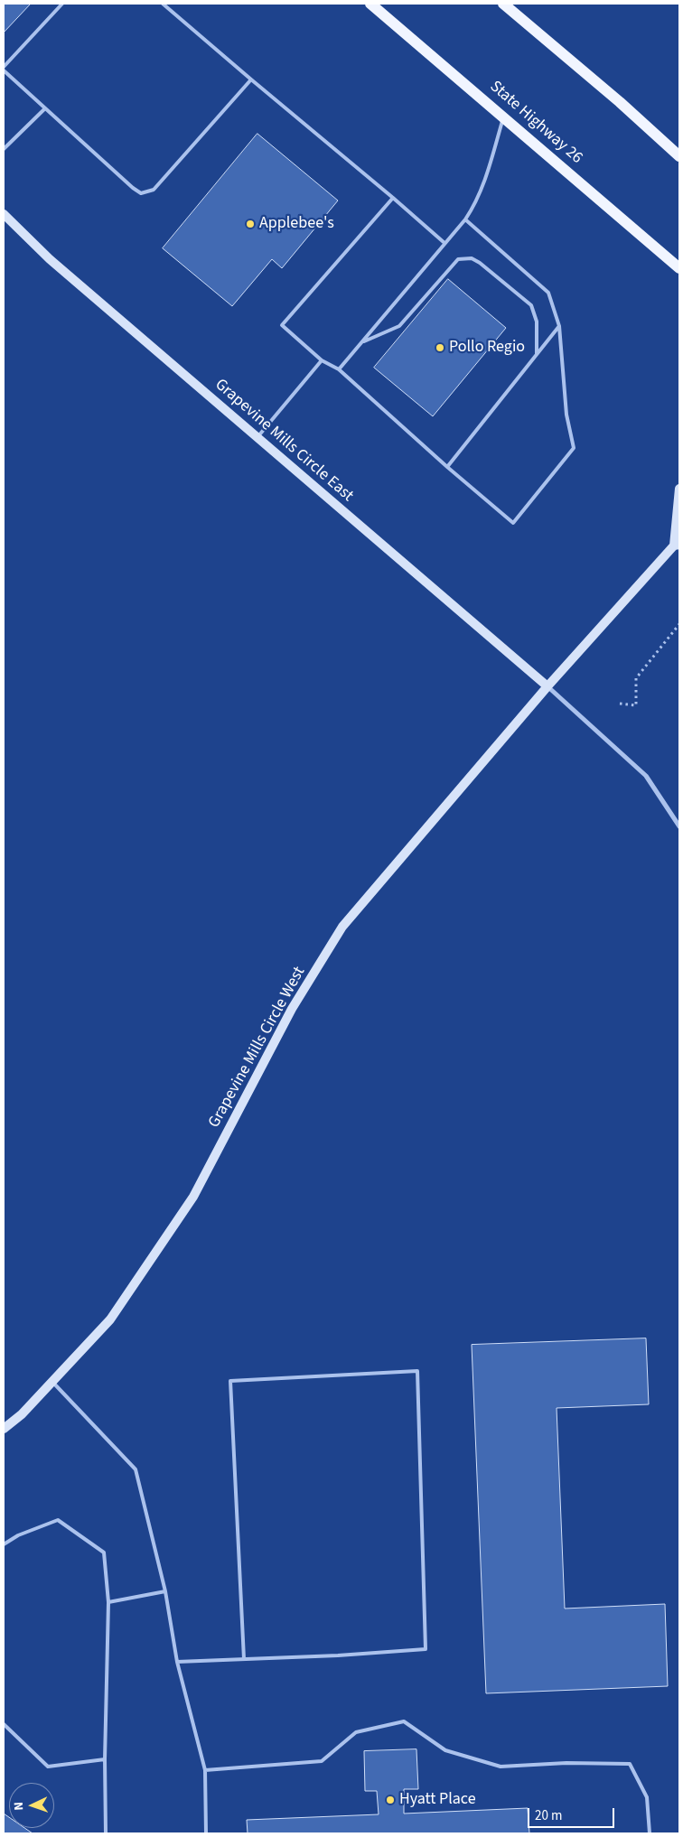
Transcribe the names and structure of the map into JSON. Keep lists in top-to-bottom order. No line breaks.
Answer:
{"streets":{"main road":["State Highway 26"],"street":["Grapevine Mills Circle East","Grapevine Mills Circle West"]},"crossings":[["Grapevine Mills Circle East","Grapevine Mills Circle West"]],"places":["Applebee's","Pollo Regio","Hyatt Place"],"scale_bar":"20 m","north":"left"}
